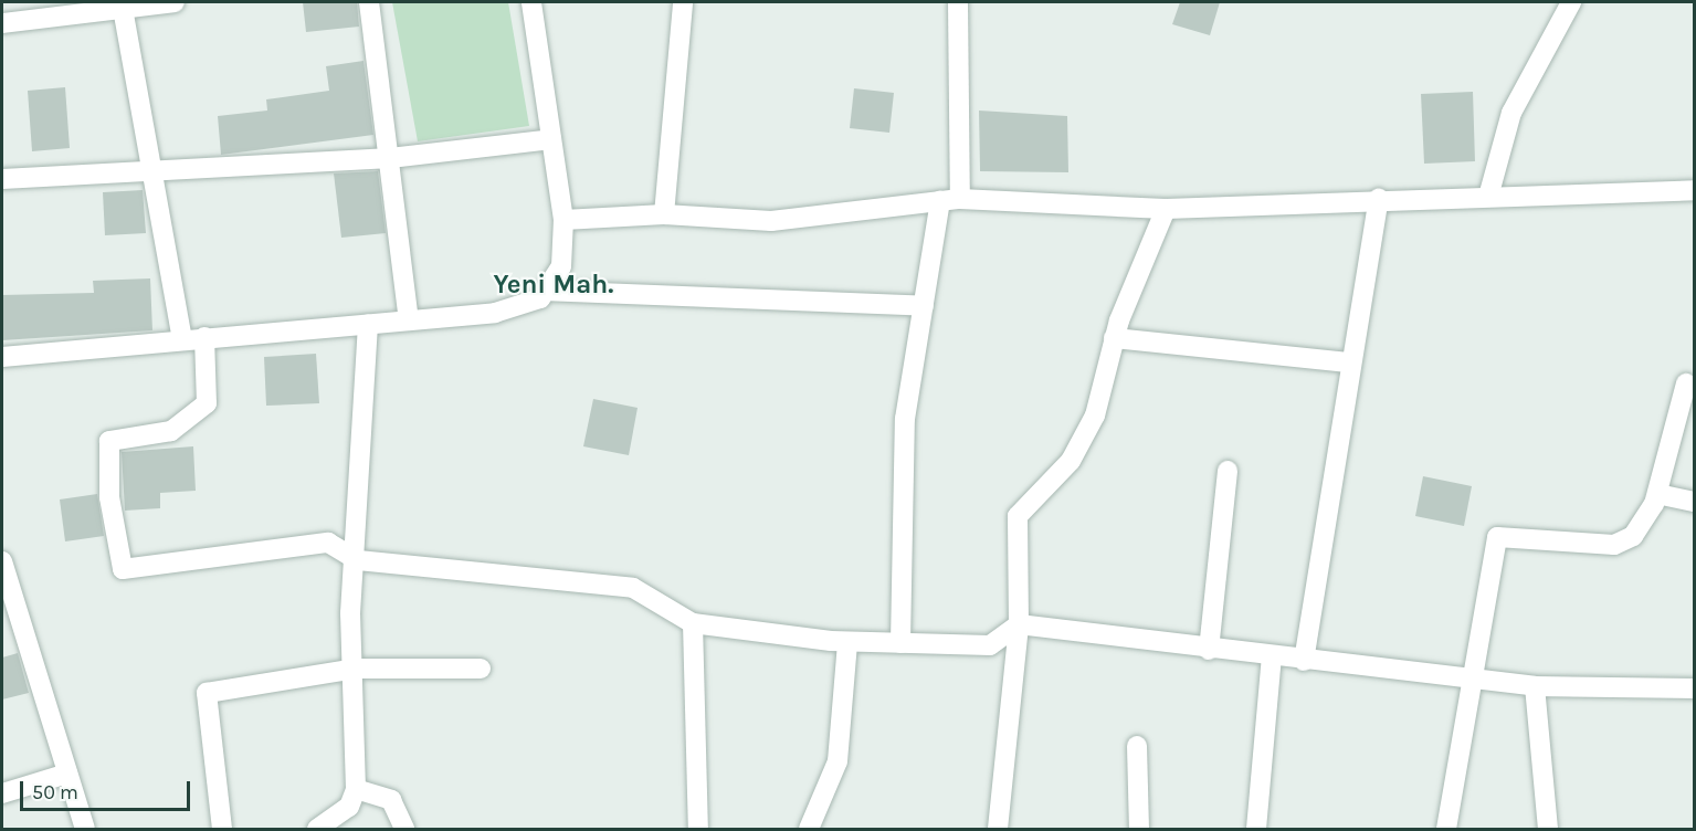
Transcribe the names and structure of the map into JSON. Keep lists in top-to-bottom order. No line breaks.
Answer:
{"districts":["Yeni Mah."],"scale_bar":"50 m"}
